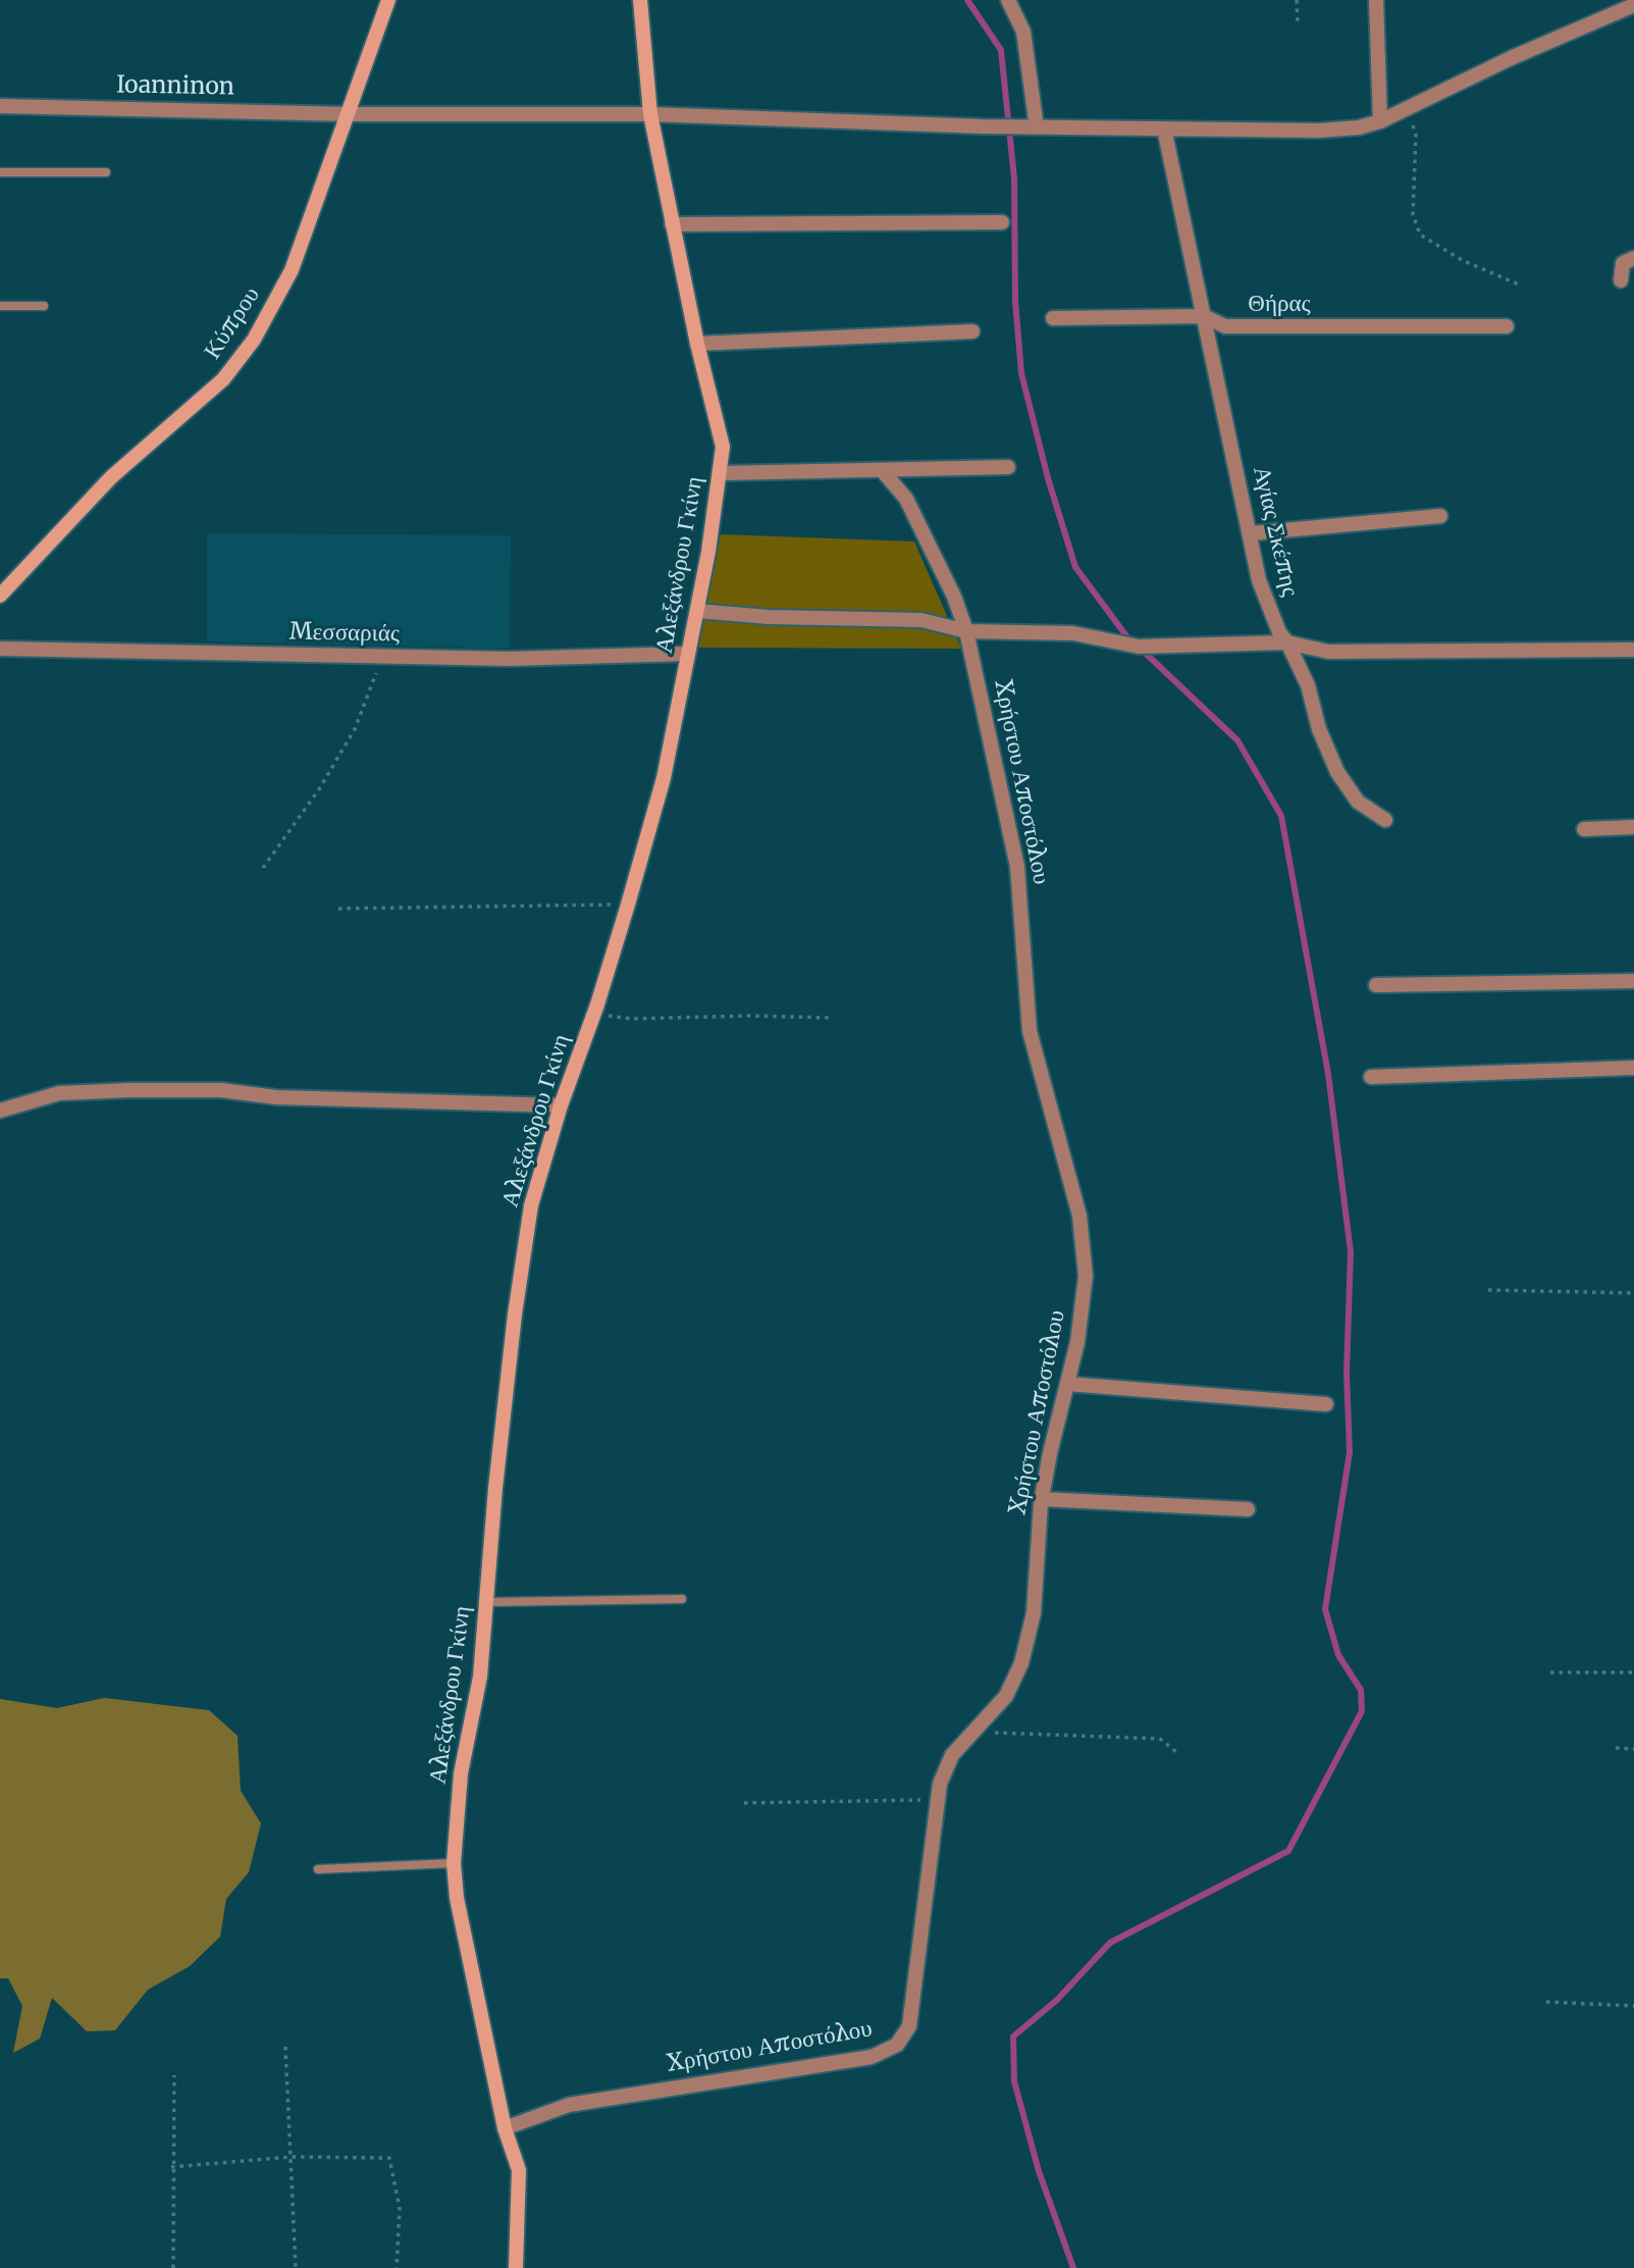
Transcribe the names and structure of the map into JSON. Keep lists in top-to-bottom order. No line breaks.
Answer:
{"streets":{"street":["Ioanninon","Θήρας","Κύπρου","Αγίας Σκέπης","Αλεξάνδρου Γκίνη","Μεσσαριάς","Χρήστου Αποστόλου"]},"crossings":[["Ioanninon","Κύπρου"],["Ioanninon","Αγίας Σκέπης"],["Ioanninon","Αλεξάνδρου Γκίνη"],["Θήρας","Αγίας Σκέπης"],["Αλεξάνδρου Γκίνη","Μεσσαριάς"],["Αλεξάνδρου Γκίνη","Χρήστου Αποστόλου"]]}
